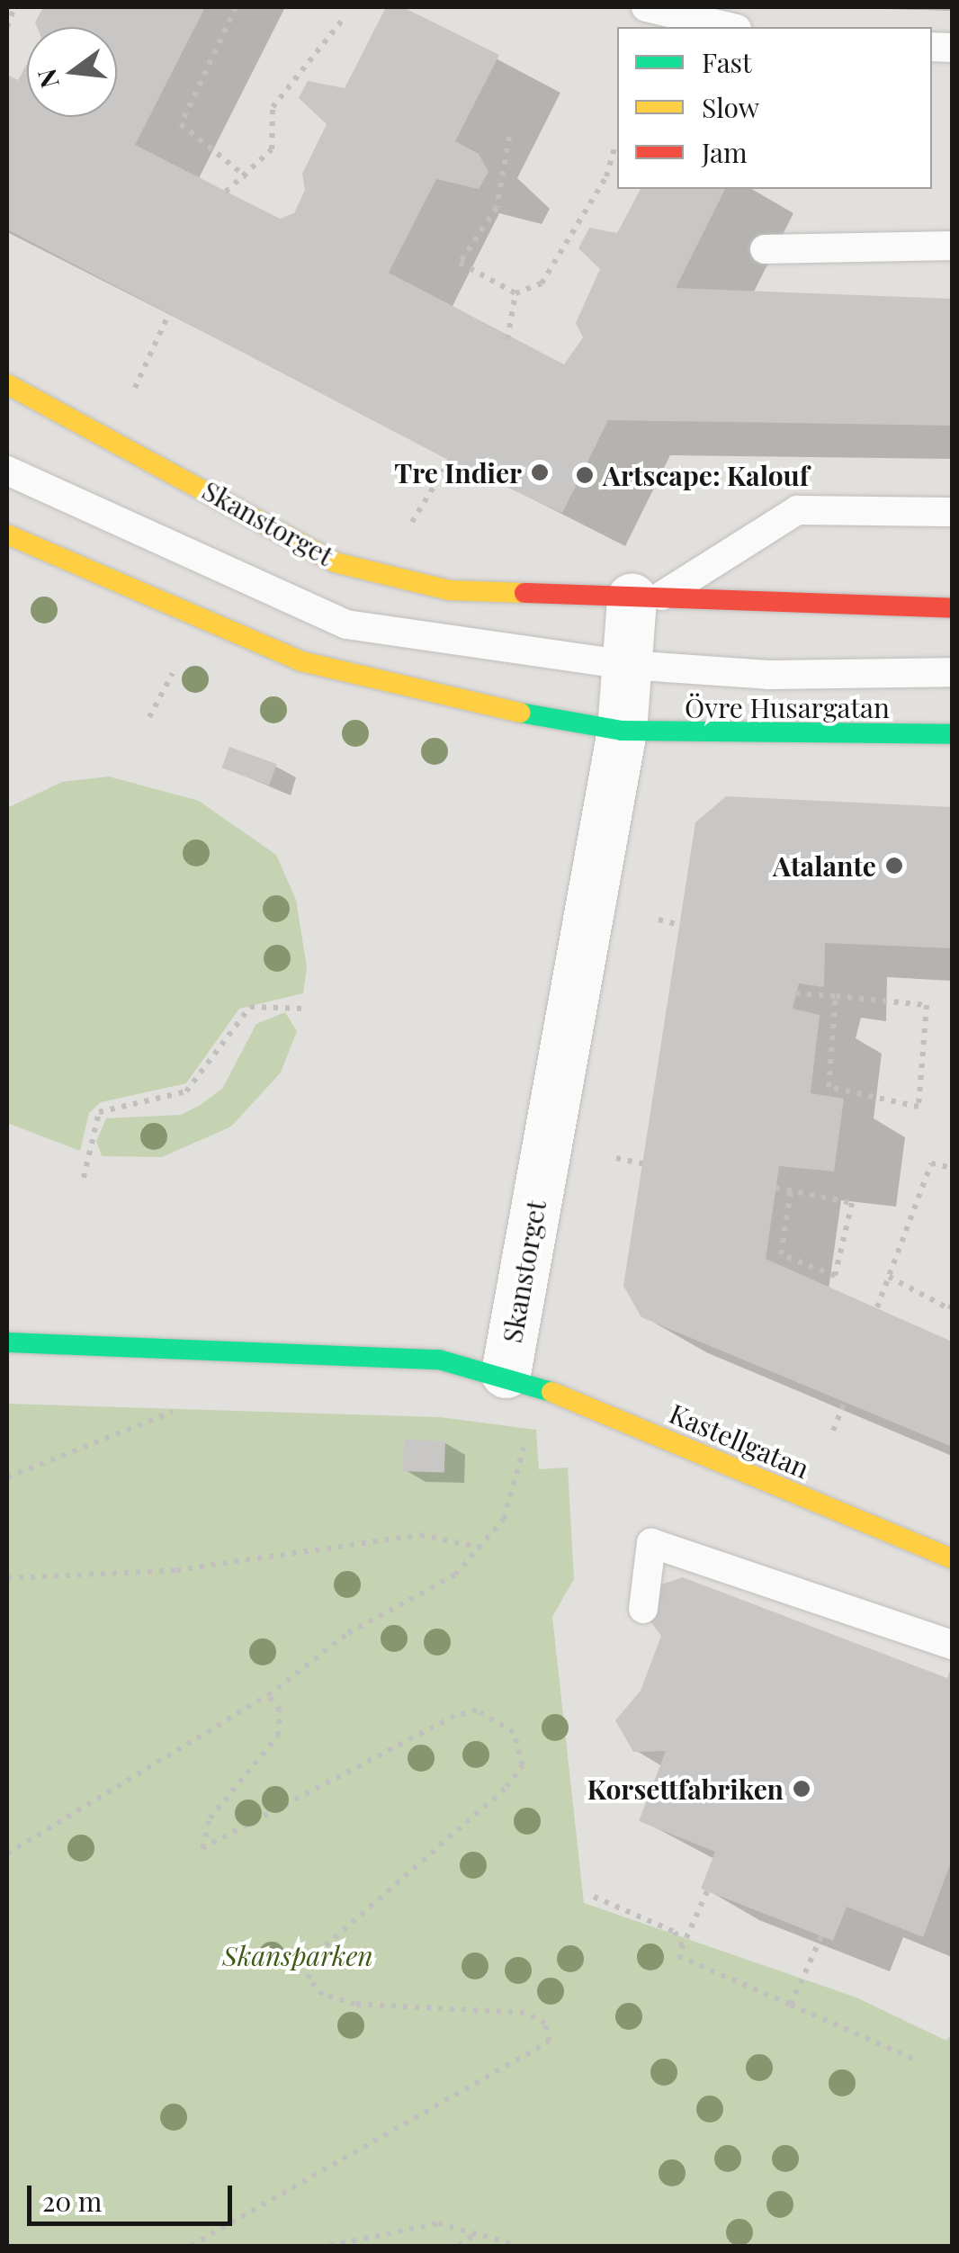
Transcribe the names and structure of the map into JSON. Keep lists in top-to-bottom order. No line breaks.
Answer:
{"streets":{"main road":["Skanstorget","Övre Husargatan","Kastellgatan"]},"crossings":[["Skanstorget","Övre Husargatan"],["Skanstorget","Kastellgatan"]],"parks":["Skansparken"],"places":["Tre Indier","Artscape: Kalouf","Atalante","Korsettfabriken"],"legend":["Fast","Slow","Jam"],"scale_bar":"20 m","north":"left"}
